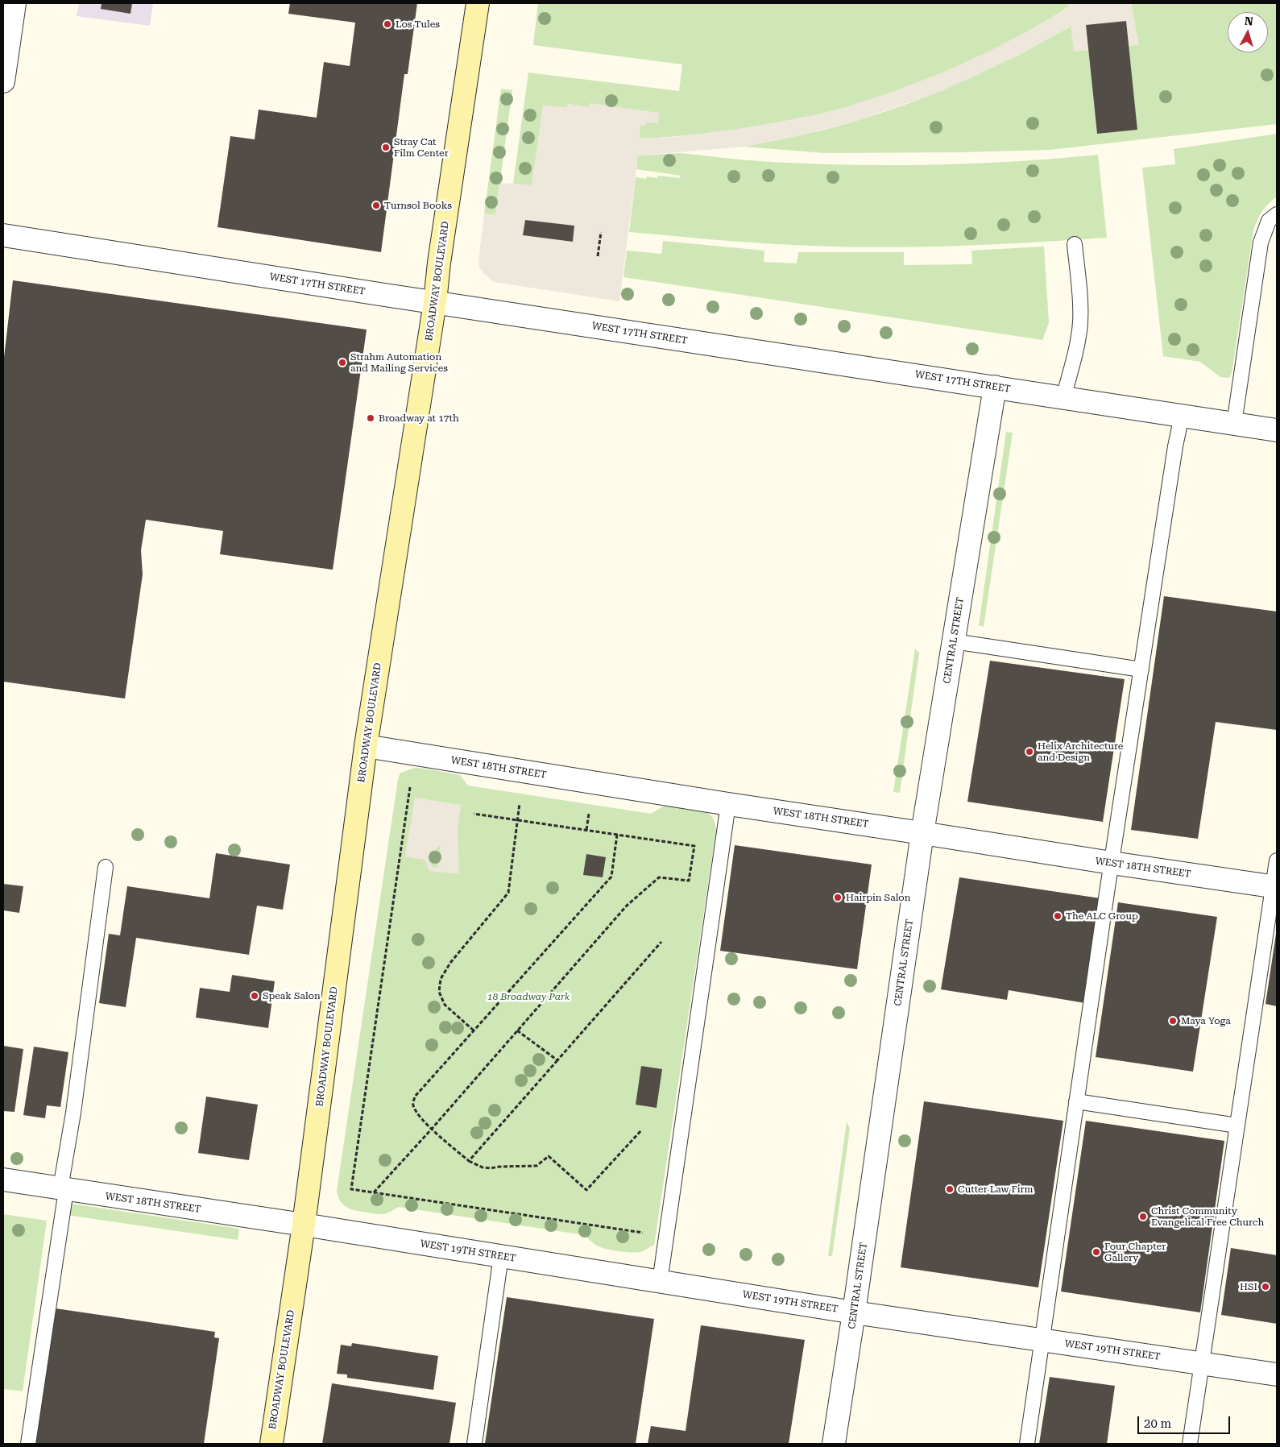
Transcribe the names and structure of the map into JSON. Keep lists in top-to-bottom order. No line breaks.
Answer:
{"streets":{"main road":["BROADWAY BOULEVARD"],"street":["WEST 17TH STREET","CENTRAL STREET","WEST 18TH STREET","WEST 19TH STREET"]},"crossings":[["BROADWAY BOULEVARD","WEST 17TH STREET"],["BROADWAY BOULEVARD","WEST 18TH STREET"],["BROADWAY BOULEVARD","WEST 19TH STREET"],["WEST 17TH STREET","CENTRAL STREET"],["CENTRAL STREET","WEST 18TH STREET"],["CENTRAL STREET","WEST 19TH STREET"],["WEST 18TH STREET","WEST 19TH STREET"]],"parks":["18 Broadway Park"],"places":["Los Tules","Stray Cat Film Center","Turnsol Books","Strahm Automation and Mailing Services","Broadway at 17th","Helix Architecture and Design","Hairpin Salon","The ALC Group","Speak Salon","Maya Yoga","Cutter Law Firm","Christ Community Evangelical Free Church","Four Chapter Gallery","HSI"],"scale_bar":"20 m","north":"top"}
